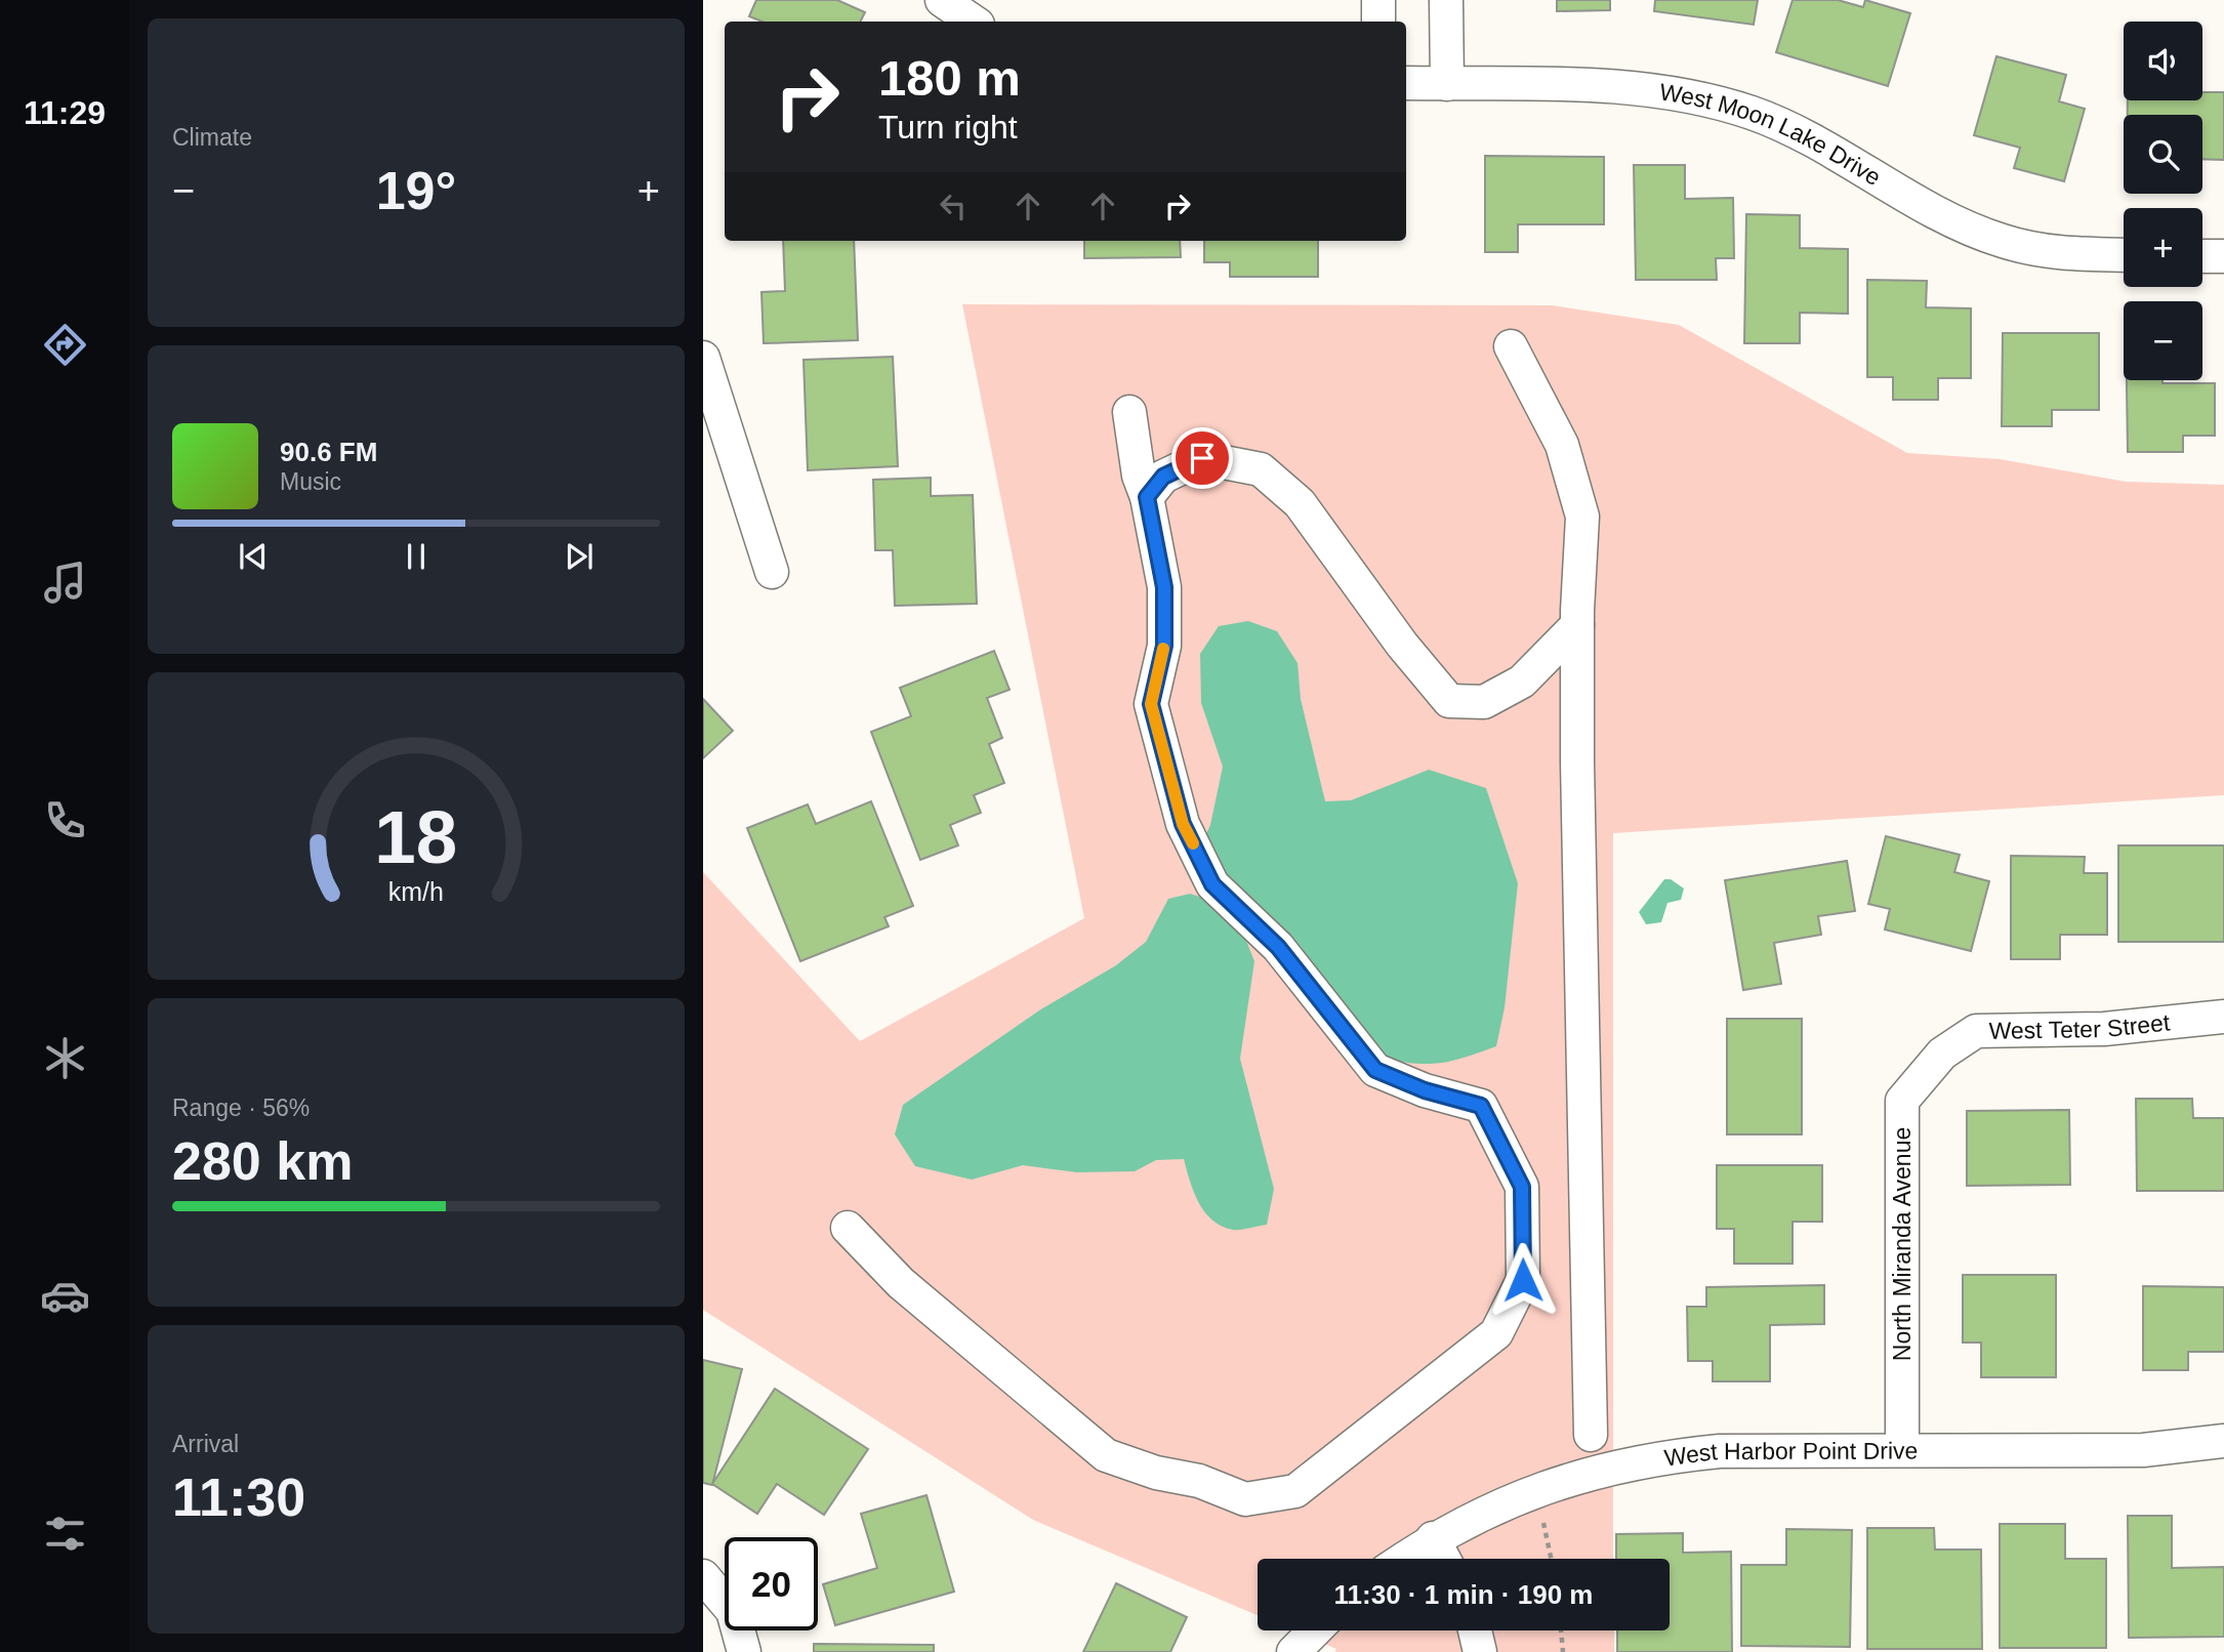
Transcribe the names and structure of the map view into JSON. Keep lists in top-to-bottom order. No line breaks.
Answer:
{"streets":{"street":["West Moon Lake Drive","West Teter Street","North Miranda Avenue","West Harbor Point Drive"]},"crossings":[["West Teter Street","North Miranda Avenue"],["North Miranda Avenue","West Harbor Point Drive"]],"page":{"tabs":"11:29","tile":["Climate",["Range · 56%","280 km"],["Arrival","11:30"]],"map_buttons":["+","−"],"turn":["180 m","Turn right"],"heat":["−","19°","+"],"song":["90.6 FM","Music"],"limit":"20","trip":"11:30 · 1 min · 190 m","gauge":["18","km/h"]}}
